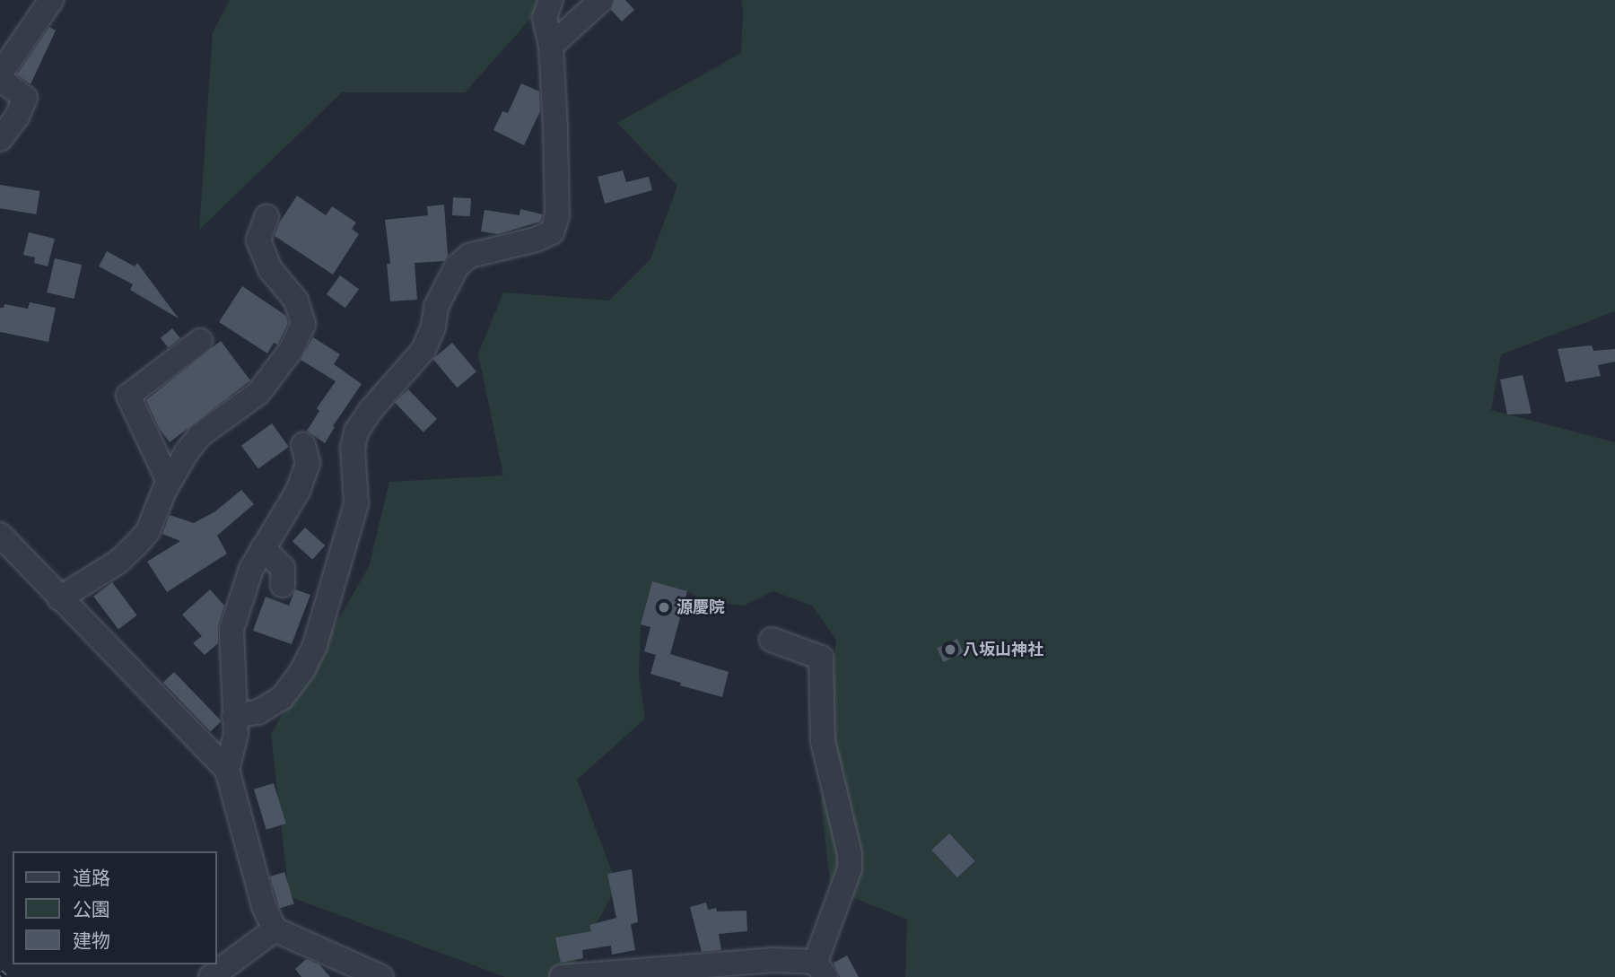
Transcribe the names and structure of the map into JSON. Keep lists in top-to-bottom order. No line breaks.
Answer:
{"places":["源慶院","八坂山神社"],"legend":["道路","公園","建物"]}
